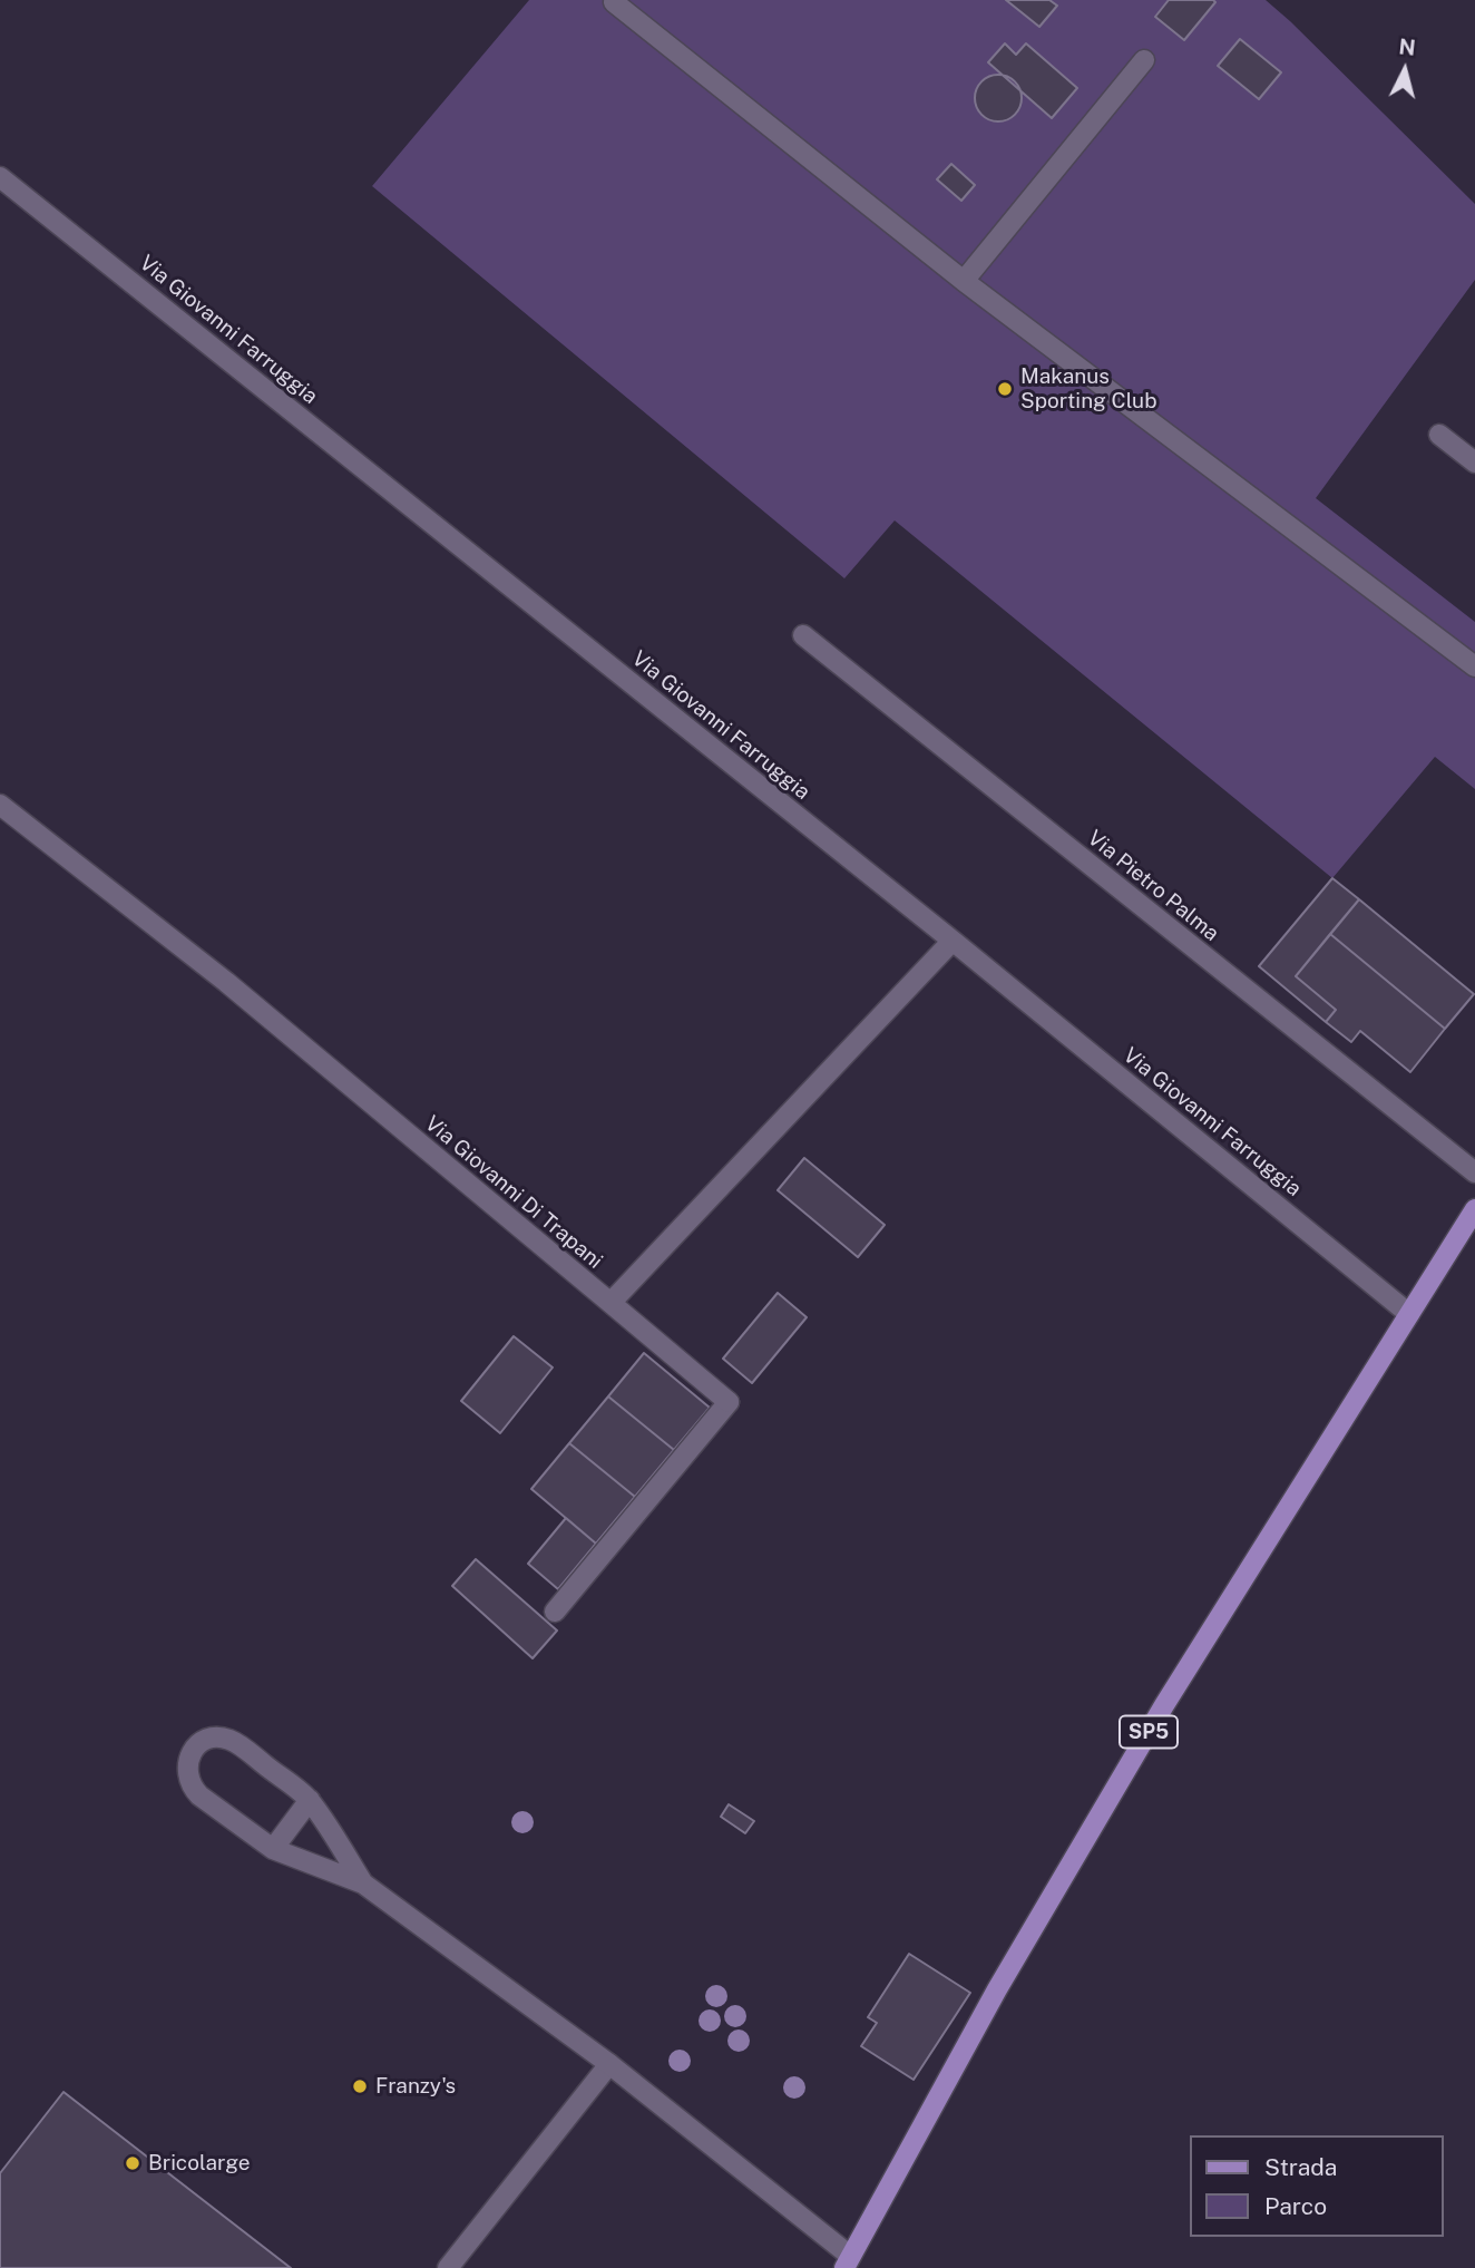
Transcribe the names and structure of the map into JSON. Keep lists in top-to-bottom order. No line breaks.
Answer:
{"streets":{"main road":["SP5"],"street":["Via Giovanni Farruggia","Via Pietro Palma","Via Giovanni Di Trapani"]},"crossings":[["Via Giovanni Farruggia","SP5"]],"places":["Makanus Sporting Club","Franzy's","Bricolarge"],"legend":["Strada","Parco"],"north":"top"}
